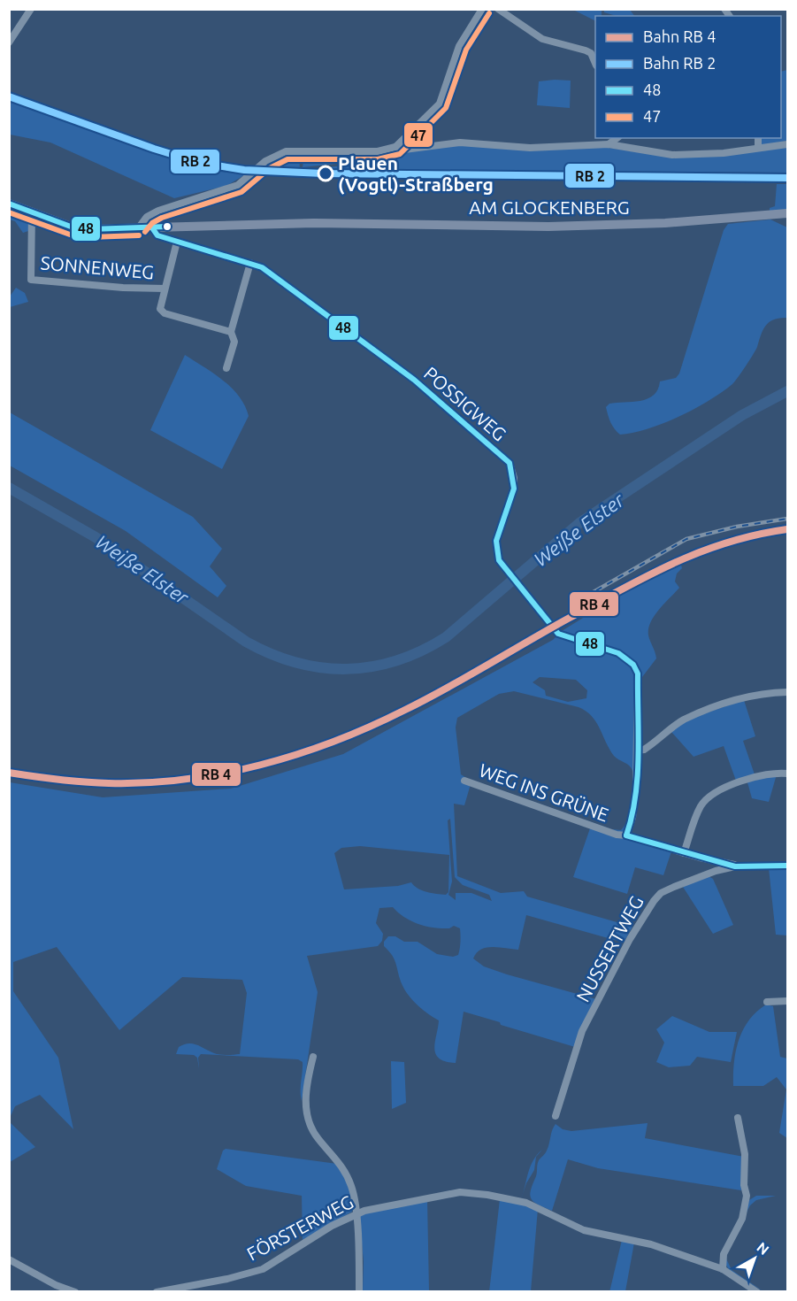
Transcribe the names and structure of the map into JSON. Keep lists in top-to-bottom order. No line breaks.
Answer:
{"streets":{"main road":["AM GLOCKENBERG"],"street":["SONNENWEG","POSSIGWEG","WEG INS GRÜNE","NUSSERTWEG","FÖRSTERWEG"]},"crossings":[["AM GLOCKENBERG","SONNENWEG"],["AM GLOCKENBERG","POSSIGWEG"],["POSSIGWEG","WEG INS GRÜNE"],["WEG INS GRÜNE","NUSSERTWEG"]],"water":["Weiße Elster"],"places":["Plauen (Vogtl)-Straßberg"],"lines":["transit line 47","transit line 48"],"legend":["Bahn RB 4","Bahn RB 2","48","47"],"north":"top right"}
